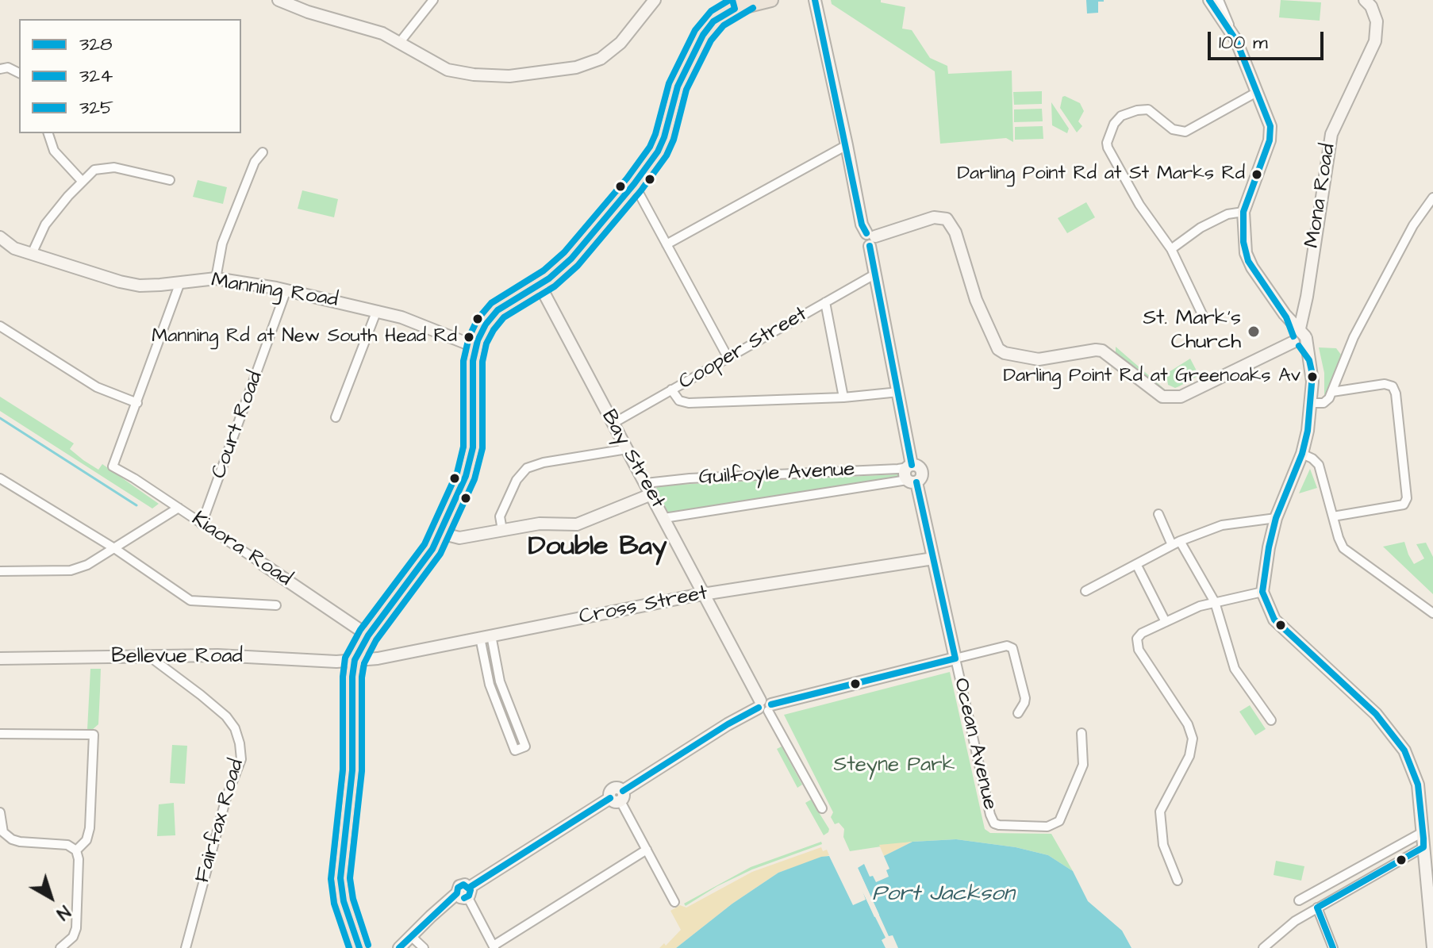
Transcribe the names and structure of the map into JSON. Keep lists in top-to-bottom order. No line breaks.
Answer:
{"streets":{"street":["Mona Road","Manning Road","Cooper Street","Court Road","Bay Street","Guilfoyle Avenue","Kiaora Road","Cross Street","Bellevue Road","Ocean Avenue","Fairfax Road"]},"crossings":[["Manning Road","Court Road"],["Cooper Street","Bay Street"],["Court Road","Kiaora Road"],["Bay Street","Guilfoyle Avenue"],["Bay Street","Cross Street"],["Guilfoyle Avenue","Ocean Avenue"],["Cross Street","Bellevue Road"],["Cross Street","Ocean Avenue"],["Bellevue Road","Fairfax Road"]],"districts":["Double Bay"],"water":["Port Jackson"],"parks":["Steyne Park"],"places":["Darling Point Rd at St Marks Rd","St. Mark's Church","Manning Rd at New South Head Rd","Darling Point Rd at Greenoaks Av"],"lines":["transit line 328","transit line 325","transit line 324"],"legend":["328","324","325"],"scale_bar":"100 m","north":"bottom right"}
